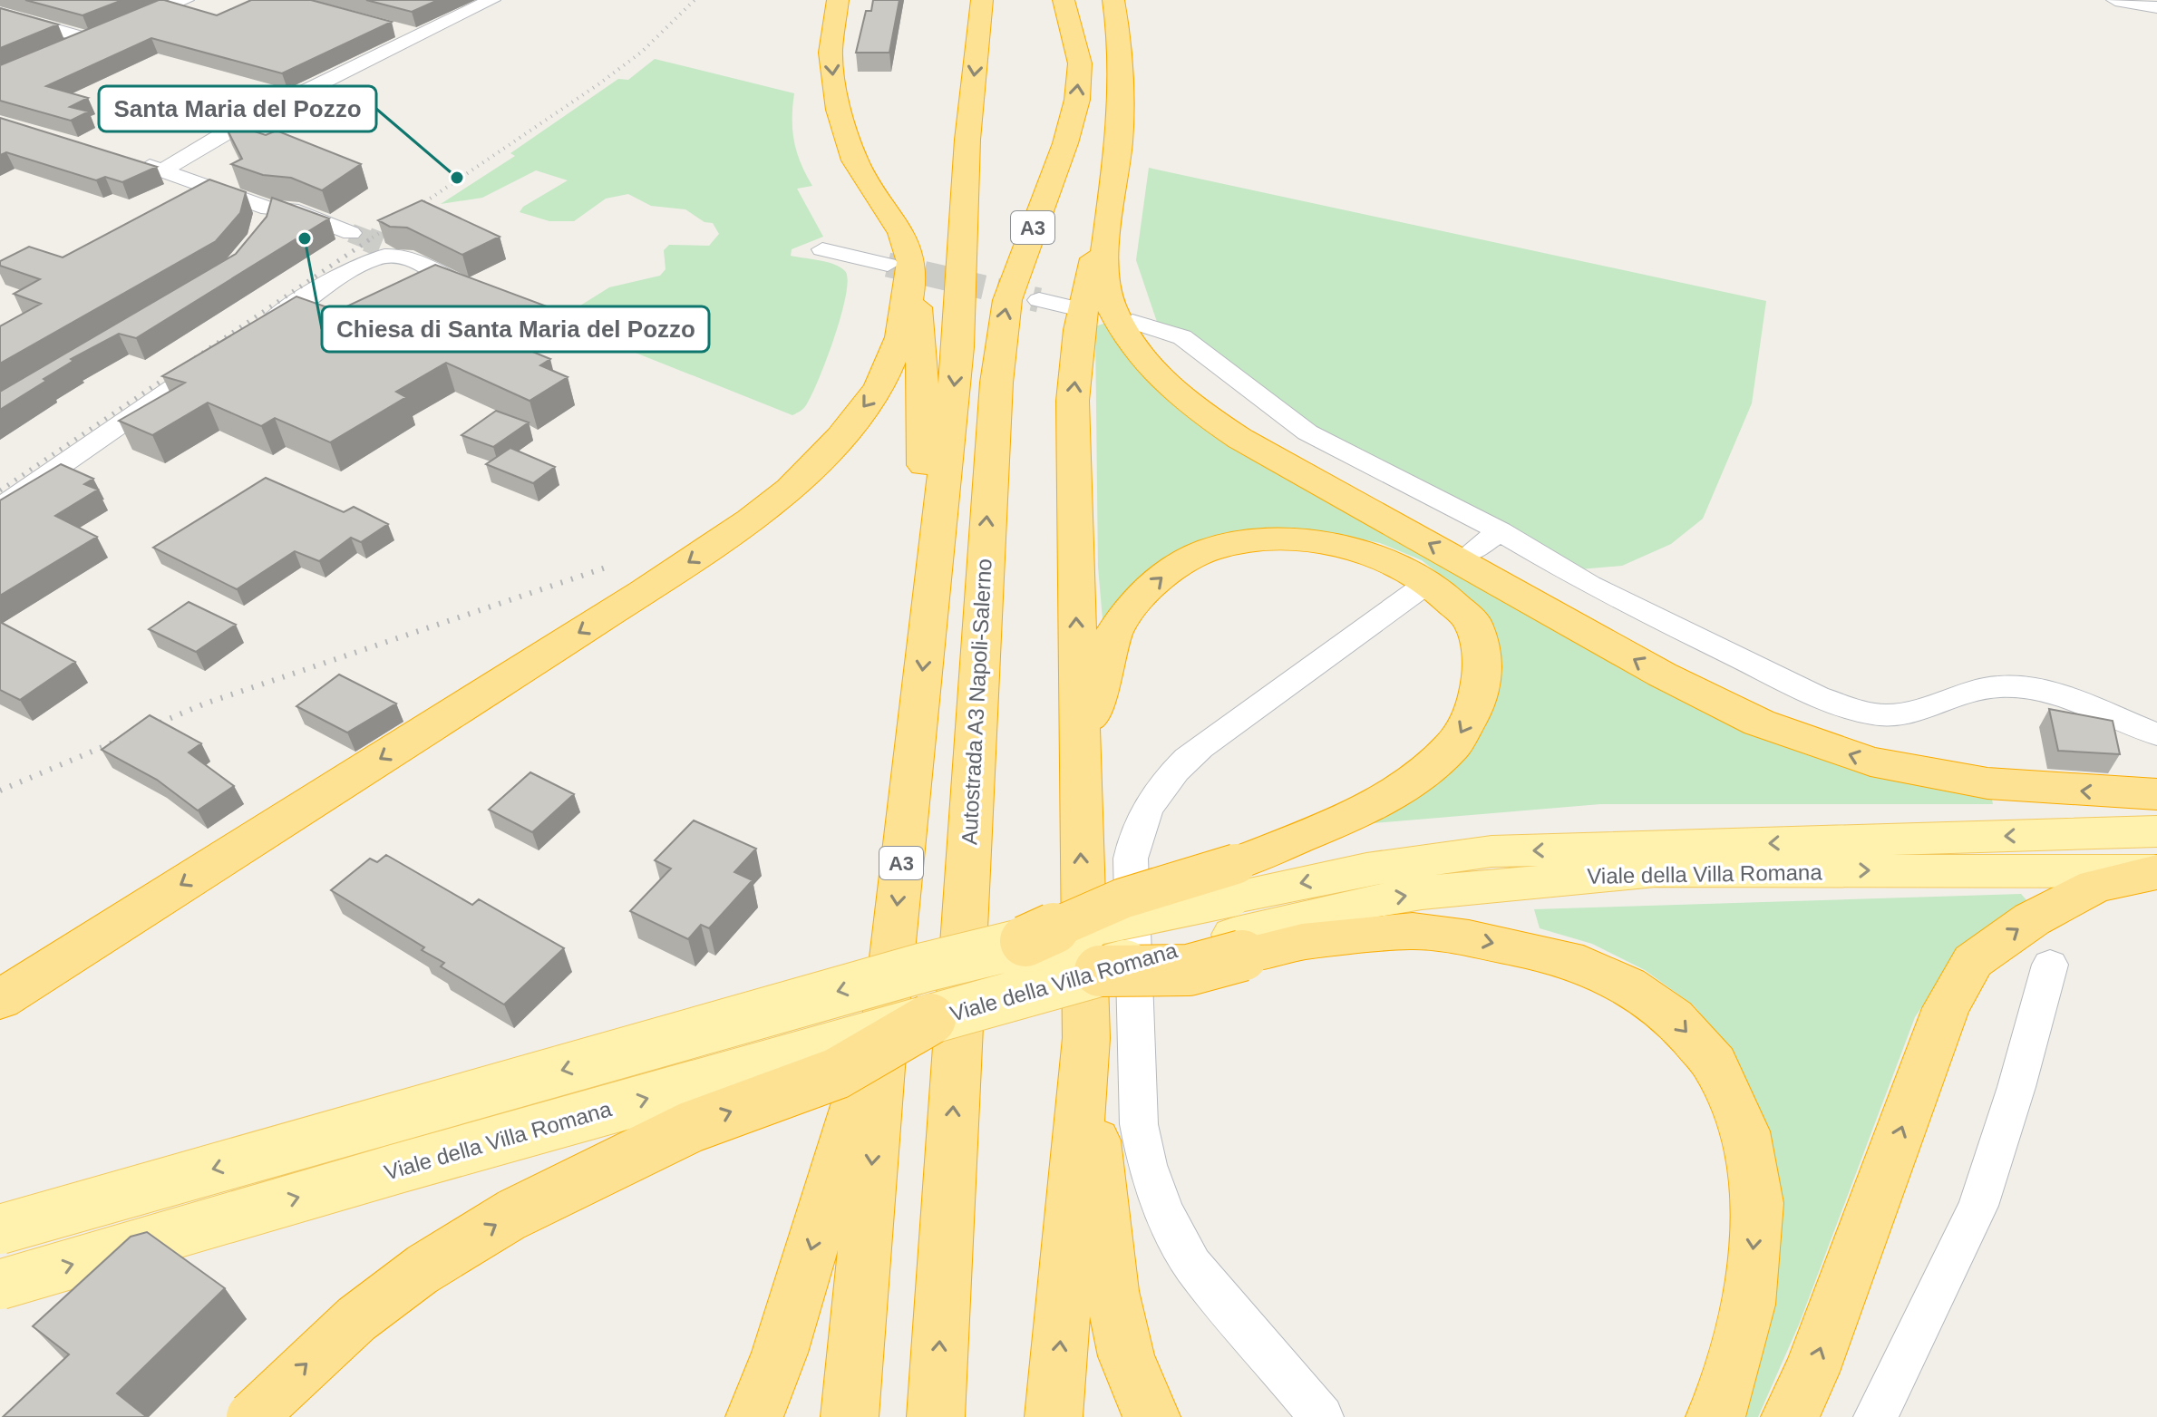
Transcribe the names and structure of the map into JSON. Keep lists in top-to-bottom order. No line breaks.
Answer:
{"streets":{"highway":["A3","Autostrada A3 Napoli-Salerno"],"main road":["Viale della Villa Romana"]},"crossings":[["A3","Viale della Villa Romana"]],"places":["Santa Maria del Pozzo","Chiesa di Santa Maria del Pozzo"]}
